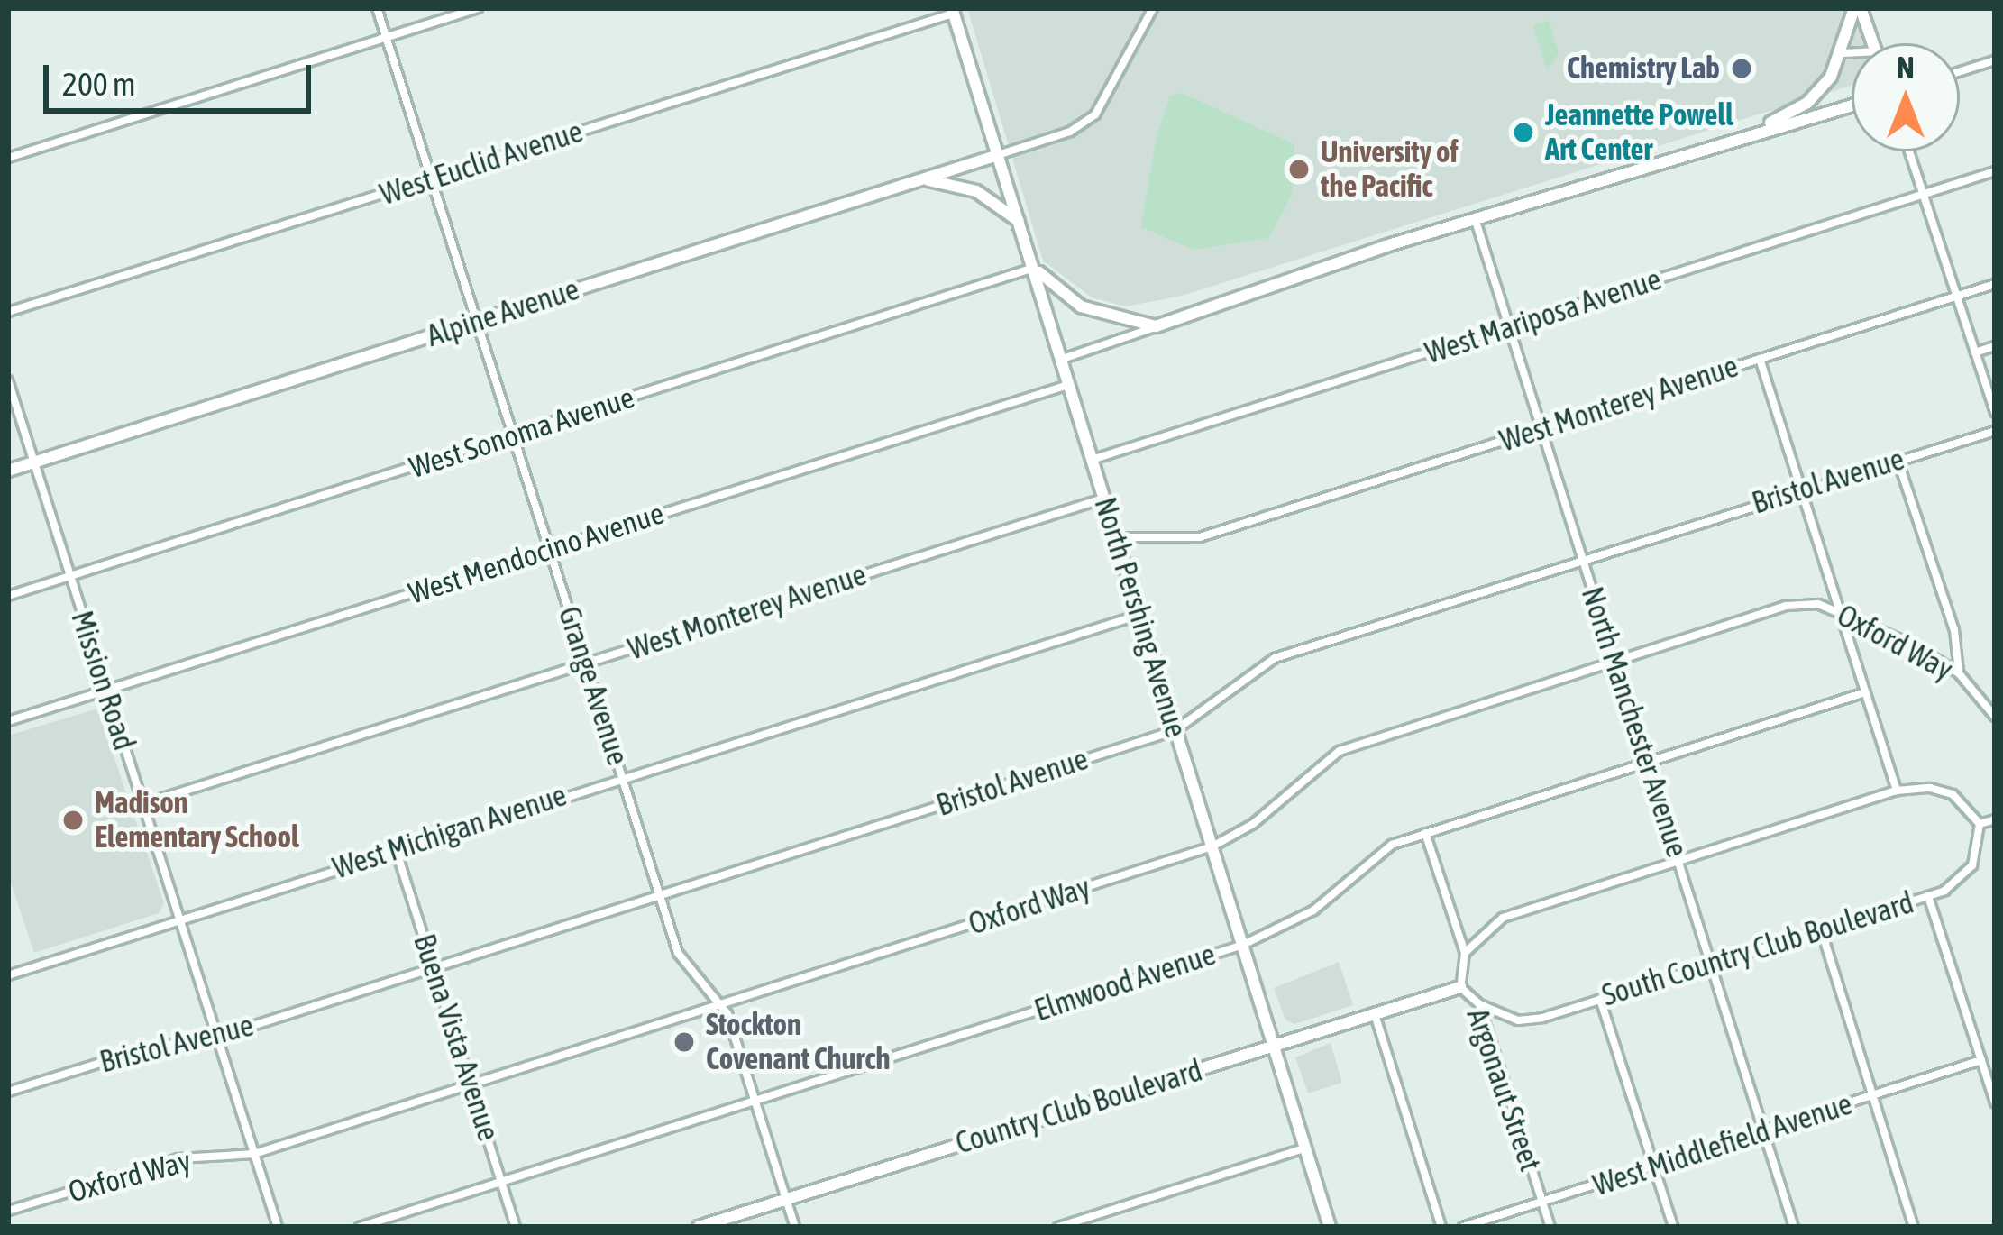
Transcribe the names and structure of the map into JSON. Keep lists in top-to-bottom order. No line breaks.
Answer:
{"streets":{"street":["West Euclid Avenue","Alpine Avenue","West Mariposa Avenue","West Monterey Avenue","West Sonoma Avenue","Bristol Avenue","West Mendocino Avenue","North Pershing Avenue","Oxford Way","Mission Road","Grange Avenue","North Manchester Avenue","West Michigan Avenue","South Country Club Boulevard","Elmwood Avenue","Buena Vista Avenue","Argonaut Street","Country Club Boulevard","West Middlefield Avenue"]},"crossings":[["West Euclid Avenue","North Pershing Avenue"],["West Euclid Avenue","Grange Avenue"],["Alpine Avenue","North Pershing Avenue"],["Alpine Avenue","Mission Road"],["Alpine Avenue","Grange Avenue"],["West Mariposa Avenue","North Pershing Avenue"],["West Mariposa Avenue","North Manchester Avenue"],["West Monterey Avenue","North Pershing Avenue"],["West Monterey Avenue","Mission Road"],["West Monterey Avenue","Grange Avenue"],["West Monterey Avenue","North Manchester Avenue"],["West Sonoma Avenue","North Pershing Avenue"],["West Sonoma Avenue","Mission Road"],["West Sonoma Avenue","Grange Avenue"],["Bristol Avenue","North Pershing Avenue"],["Bristol Avenue","Mission Road"],["Bristol Avenue","Grange Avenue"],["Bristol Avenue","North Manchester Avenue"],["Bristol Avenue","Buena Vista Avenue"],["West Mendocino Avenue","North Pershing Avenue"],["West Mendocino Avenue","Mission Road"],["West Mendocino Avenue","Grange Avenue"],["North Pershing Avenue","Oxford Way"],["North Pershing Avenue","West Michigan Avenue"],["North Pershing Avenue","Elmwood Avenue"],["North Pershing Avenue","Country Club Boulevard"],["Oxford Way","Mission Road"],["Oxford Way","Grange Avenue"],["Oxford Way","North Manchester Avenue"],["Oxford Way","Buena Vista Avenue"],["Mission Road","West Michigan Avenue"],["Grange Avenue","West Michigan Avenue"],["Grange Avenue","Elmwood Avenue"],["Grange Avenue","Country Club Boulevard"],["North Manchester Avenue","South Country Club Boulevard"],["North Manchester Avenue","Elmwood Avenue"],["North Manchester Avenue","West Middlefield Avenue"],["West Michigan Avenue","Buena Vista Avenue"],["South Country Club Boulevard","Argonaut Street"],["Elmwood Avenue","Buena Vista Avenue"],["Elmwood Avenue","Argonaut Street"],["Argonaut Street","Country Club Boulevard"],["Argonaut Street","West Middlefield Avenue"]],"places":["Chemistry Lab","Jeannette Powell Art Center","University of the Pacific","Madison Elementary School","Stockton Covenant Church"],"scale_bar":"200 m","north":"top"}
